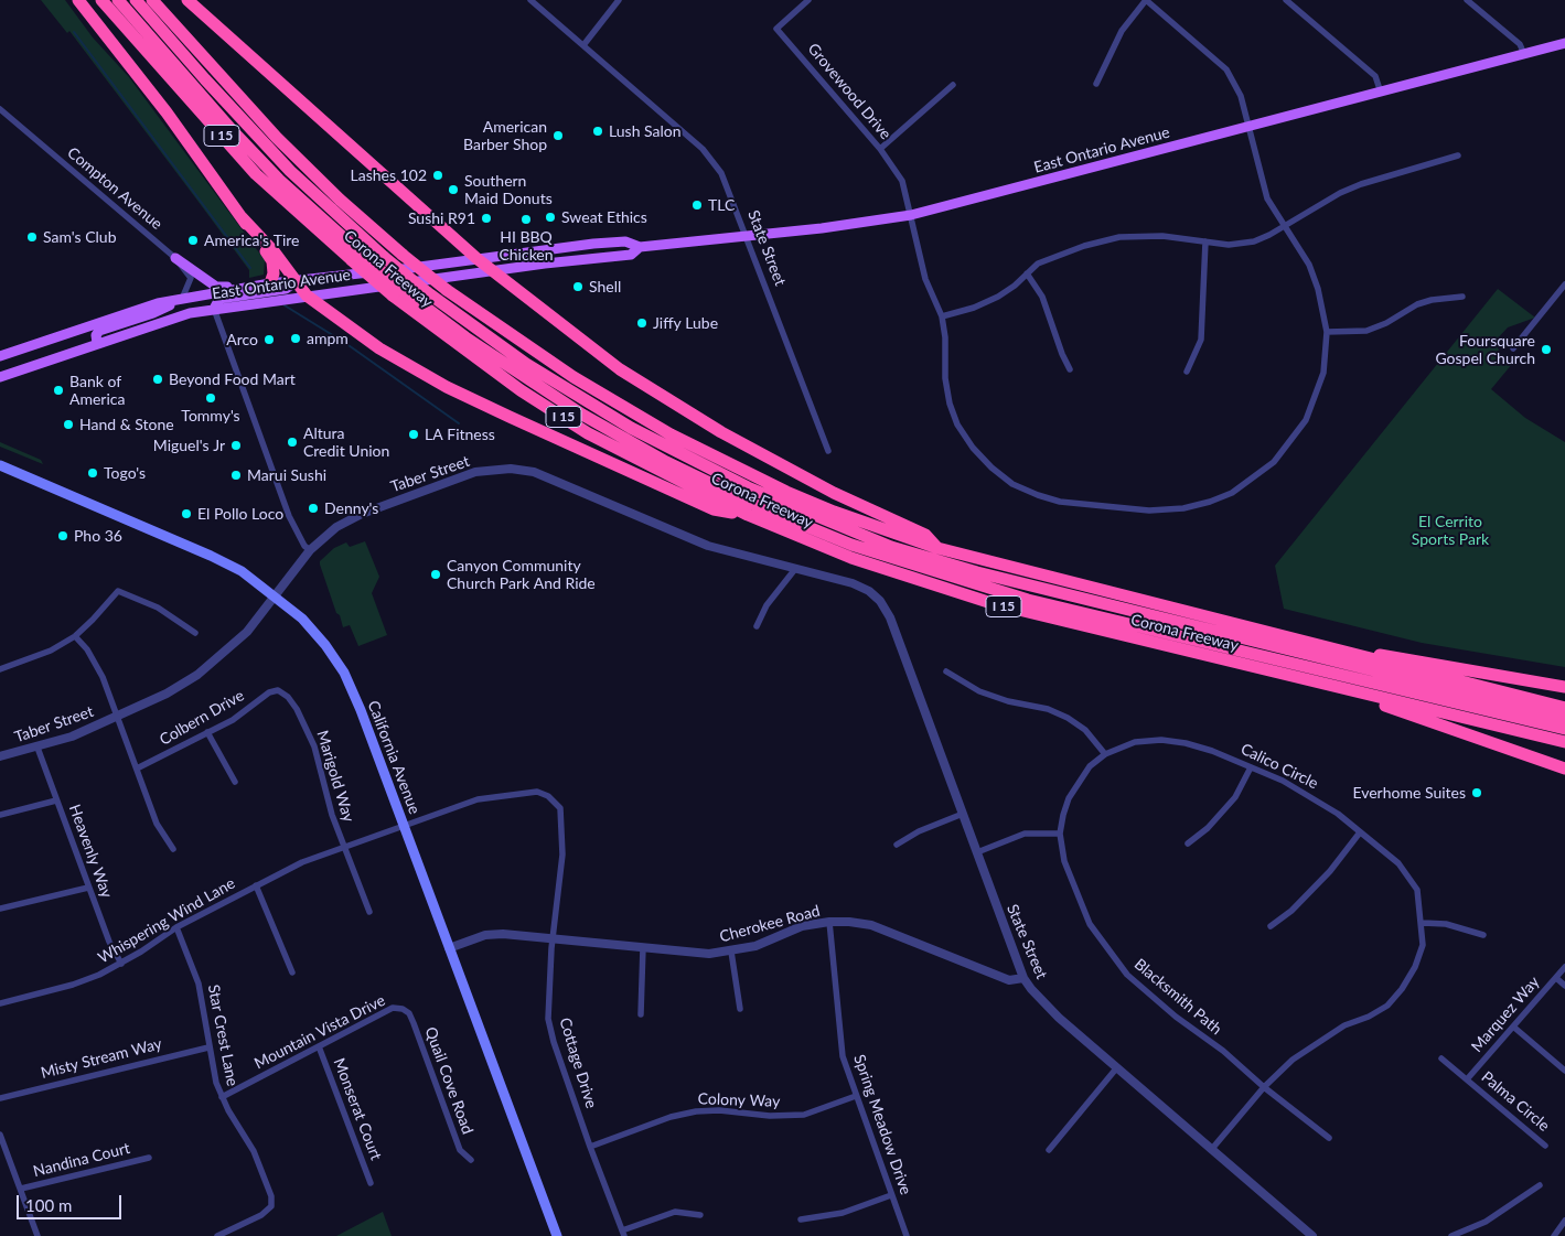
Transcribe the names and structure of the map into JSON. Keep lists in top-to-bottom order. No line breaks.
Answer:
{"streets":{"highway":["I 15","Corona Freeway"],"main road":["East Ontario Avenue","California Avenue"],"street":["Grovewood Drive","Compton Avenue","State Street","Taber Street","Colbern Drive","Calico Circle","Marigold Way","Heavenly Way","Whispering Wind Lane","Cherokee Road","Blacksmith Path","Marquez Way","Mountain Vista Drive","Star Crest Lane","Misty Stream Way","Cottage Drive","Quail Cove Road","Colony Way","Palma Circle","Monserat Court","Spring Meadow Drive","Nandina Court"]},"crossings":[["Grovewood Drive","East Ontario Avenue"],["East Ontario Avenue","Compton Avenue"],["East Ontario Avenue","State Street"],["State Street","Taber Street"],["State Street","Calico Circle"],["State Street","Cherokee Road"],["Taber Street","California Avenue"],["Taber Street","Heavenly Way"],["Colbern Drive","Marigold Way"],["California Avenue","Whispering Wind Lane"],["California Avenue","Cherokee Road"],["Calico Circle","Blacksmith Path"],["Marigold Way","Whispering Wind Lane"],["Heavenly Way","Whispering Wind Lane"],["Whispering Wind Lane","Star Crest Lane"],["Whispering Wind Lane","Cottage Drive"],["Cherokee Road","Cottage Drive"],["Cherokee Road","Spring Meadow Drive"],["Marquez Way","Palma Circle"],["Mountain Vista Drive","Star Crest Lane"],["Mountain Vista Drive","Quail Cove Road"],["Mountain Vista Drive","Monserat Court"],["Star Crest Lane","Misty Stream Way"],["Cottage Drive","Colony Way"],["Colony Way","Spring Meadow Drive"]],"parks":["El Cerrito Sports Park"],"places":["Lush Salon","American Barber Shop","Lashes 102","Southern Maid Donuts","TLC","Sweat Ethics","Sushi R91","HI BBQ Chicken","Sam's Club","America's Tire","Shell","Jiffy Lube","ampm","Arco","Foursquare Gospel Church","Beyond Food Mart","Bank of America","Tommy's","Hand & Stone","LA Fitness","Altura Credit Union","Miguel's Jr","Togo's","Marui Sushi","Denny's","El Pollo Loco","Pho 36","Canyon Community Church Park And Ride","Everhome Suites"],"scale_bar":"100 m"}
